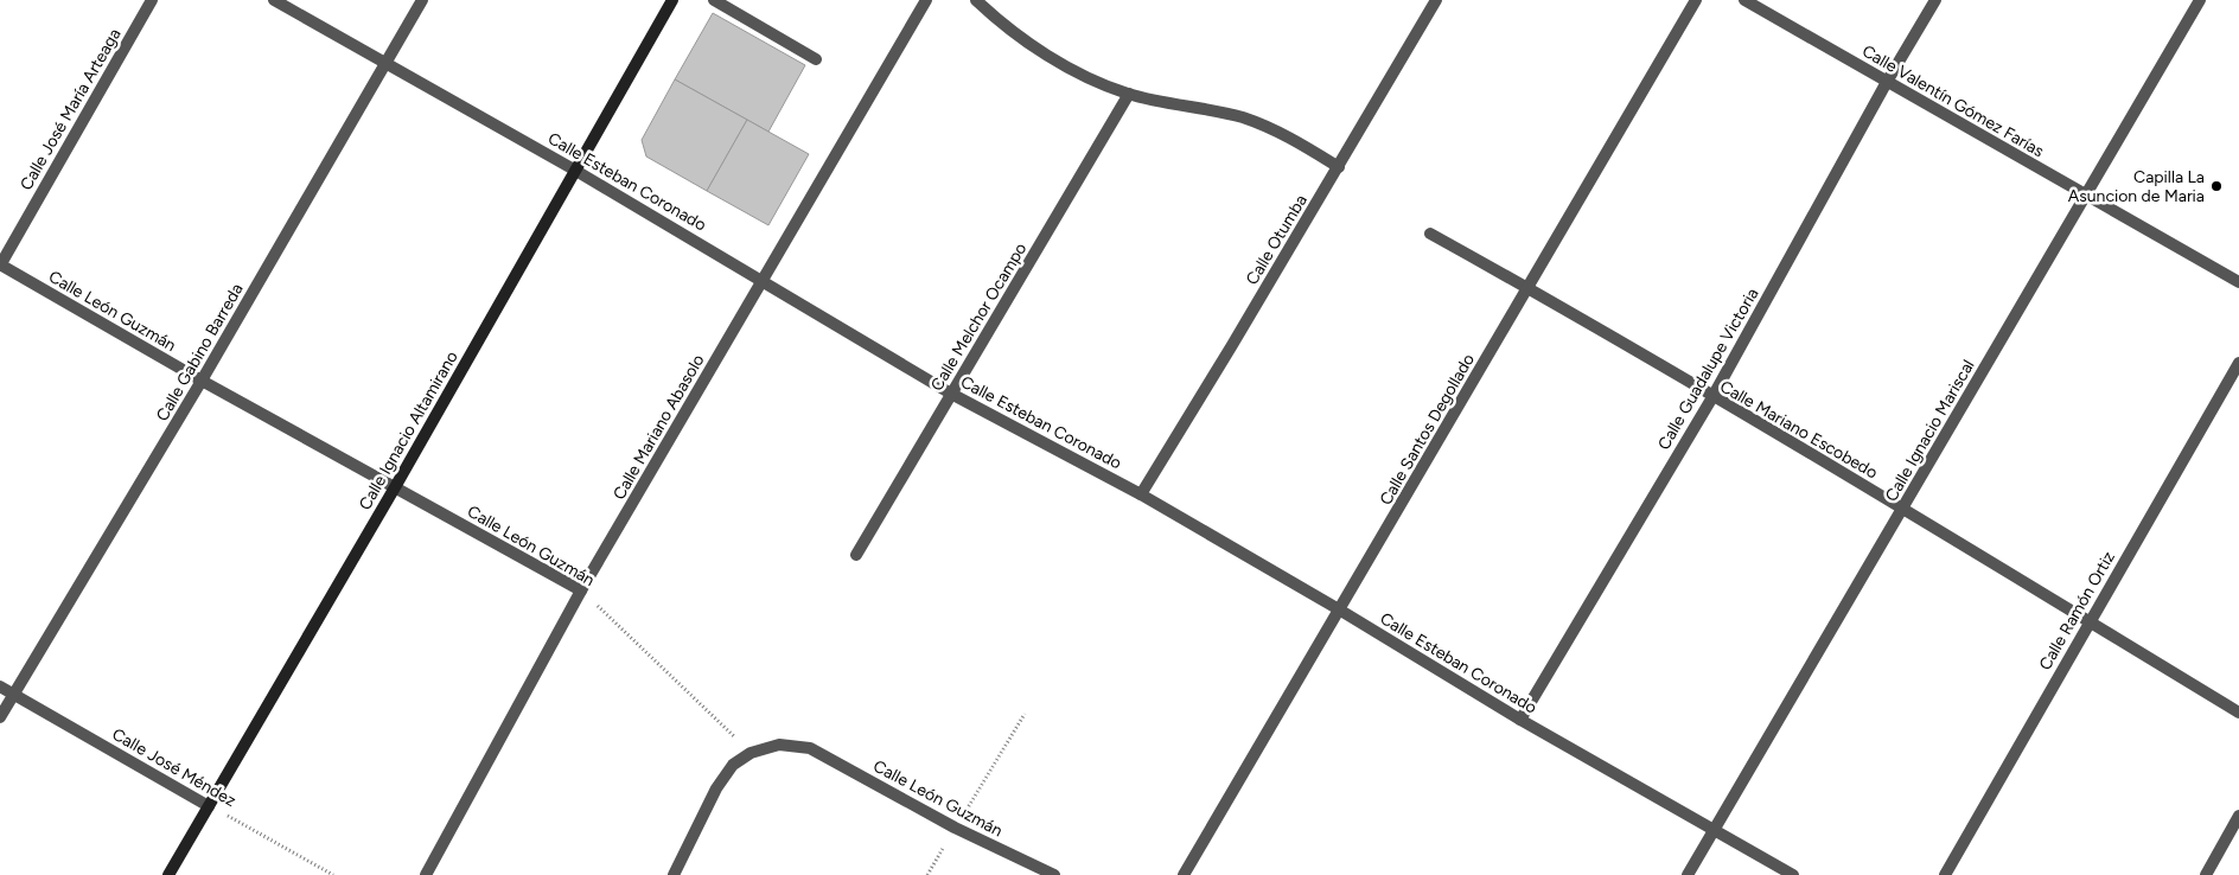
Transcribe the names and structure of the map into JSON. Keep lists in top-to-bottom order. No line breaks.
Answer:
{"streets":{"street":["Calle Valentín Gómez Farías","Calle José María Arteaga","Calle Esteban Coronado","Calle Otumba","Calle León Guzmán","Calle Melchor Ocampo","Calle Gabino Barreda","Calle Guadalupe Victoria","Calle Mariano Abasolo","Calle Santos Degollado","Calle Mariano Escobedo","Calle Ignacio Altamirano","Calle Ignacio Mariscal","Calle Ramón Ortiz","Calle José Méndez"]},"crossings":[["Calle Valentín Gómez Farías","Calle Guadalupe Victoria"],["Calle Valentín Gómez Farías","Calle Ignacio Mariscal"],["Calle José María Arteaga","Calle León Guzmán"],["Calle Esteban Coronado","Calle Otumba"],["Calle Esteban Coronado","Calle Melchor Ocampo"],["Calle Esteban Coronado","Calle Gabino Barreda"],["Calle Esteban Coronado","Calle Guadalupe Victoria"],["Calle Esteban Coronado","Calle Mariano Abasolo"],["Calle Esteban Coronado","Calle Santos Degollado"],["Calle Esteban Coronado","Calle Ignacio Altamirano"],["Calle Esteban Coronado","Calle Ignacio Mariscal"],["Calle León Guzmán","Calle Gabino Barreda"],["Calle León Guzmán","Calle Mariano Abasolo"],["Calle León Guzmán","Calle Ignacio Altamirano"],["Calle Gabino Barreda","Calle José Méndez"],["Calle Guadalupe Victoria","Calle Mariano Escobedo"],["Calle Santos Degollado","Calle Mariano Escobedo"],["Calle Mariano Escobedo","Calle Ignacio Mariscal"],["Calle Mariano Escobedo","Calle Ramón Ortiz"],["Calle Ignacio Altamirano","Calle José Méndez"]],"places":["Capilla La Asuncion de Maria"]}
